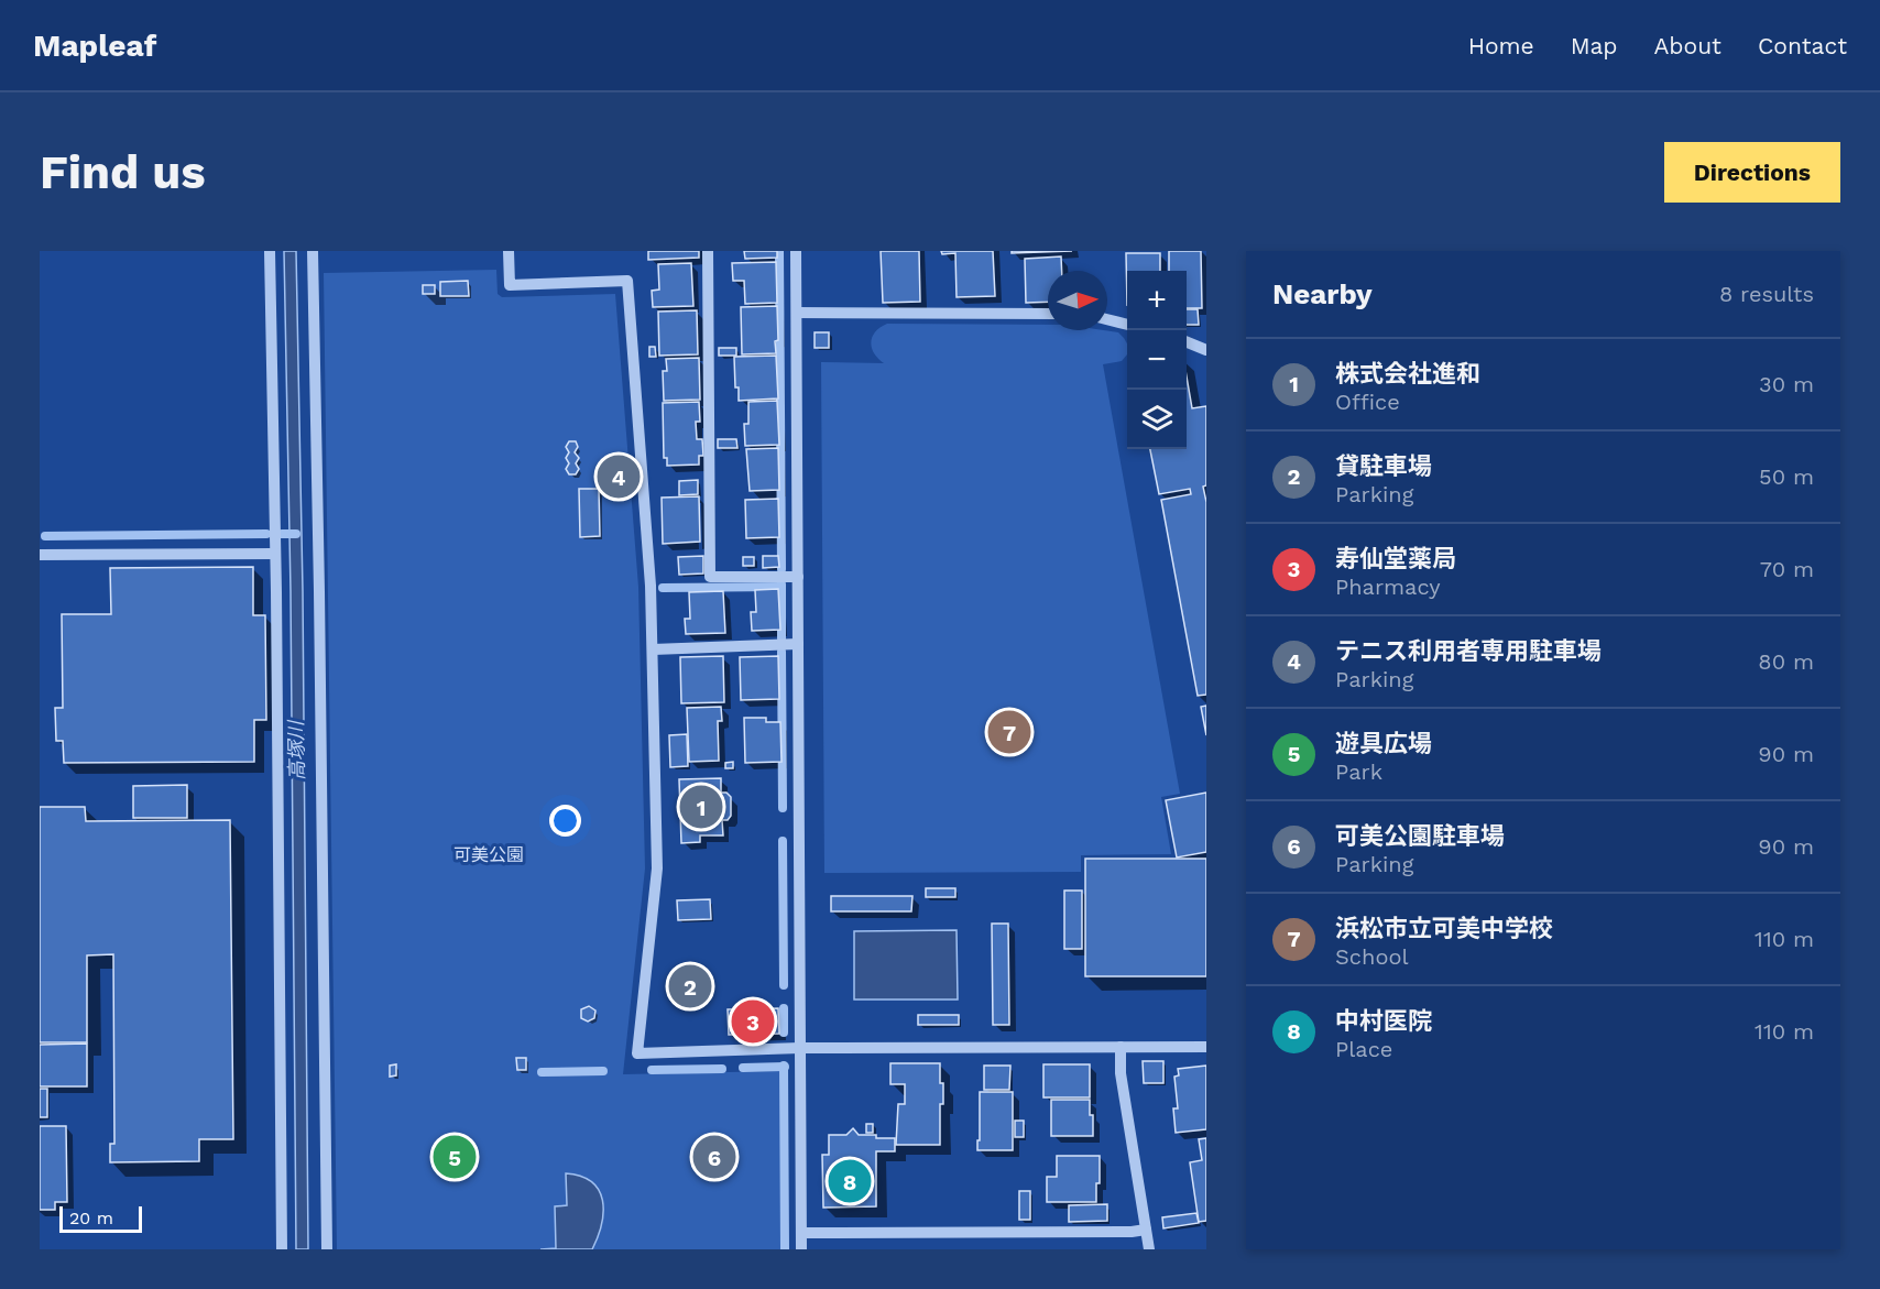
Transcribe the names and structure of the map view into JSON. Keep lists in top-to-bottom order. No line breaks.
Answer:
{"water":["高塚川"],"parks":["可美公園"],"scale_bar":"20 m","north":"right","page":{"header":"Mapleaf","nav":["Home","Map","About","Contact"],"buttons":"Directions","title":"Find us","heading":["Nearby","8 results"],"map_buttons":["+","−"],"list":[{"mark":"1","name":"株式会社進和","note":"Office","value":"30 m"},{"mark":"2","name":"貸駐車場","note":"Parking","value":"50 m"},{"mark":"3","name":"寿仙堂薬局","note":"Pharmacy","value":"70 m"},{"mark":"4","name":"テニス利用者専用駐車場","note":"Parking","value":"80 m"},{"mark":"5","name":"遊具広場","note":"Park","value":"90 m"},{"mark":"6","name":"可美公園駐車場","note":"Parking","value":"90 m"},{"mark":"7","name":"浜松市立可美中学校","note":"School","value":"110 m"},{"mark":"8","name":"中村医院","note":"Place","value":"110 m"}],"pins":["4","7","1","2","3","5","6","8"],"scale":"20 m"}}
